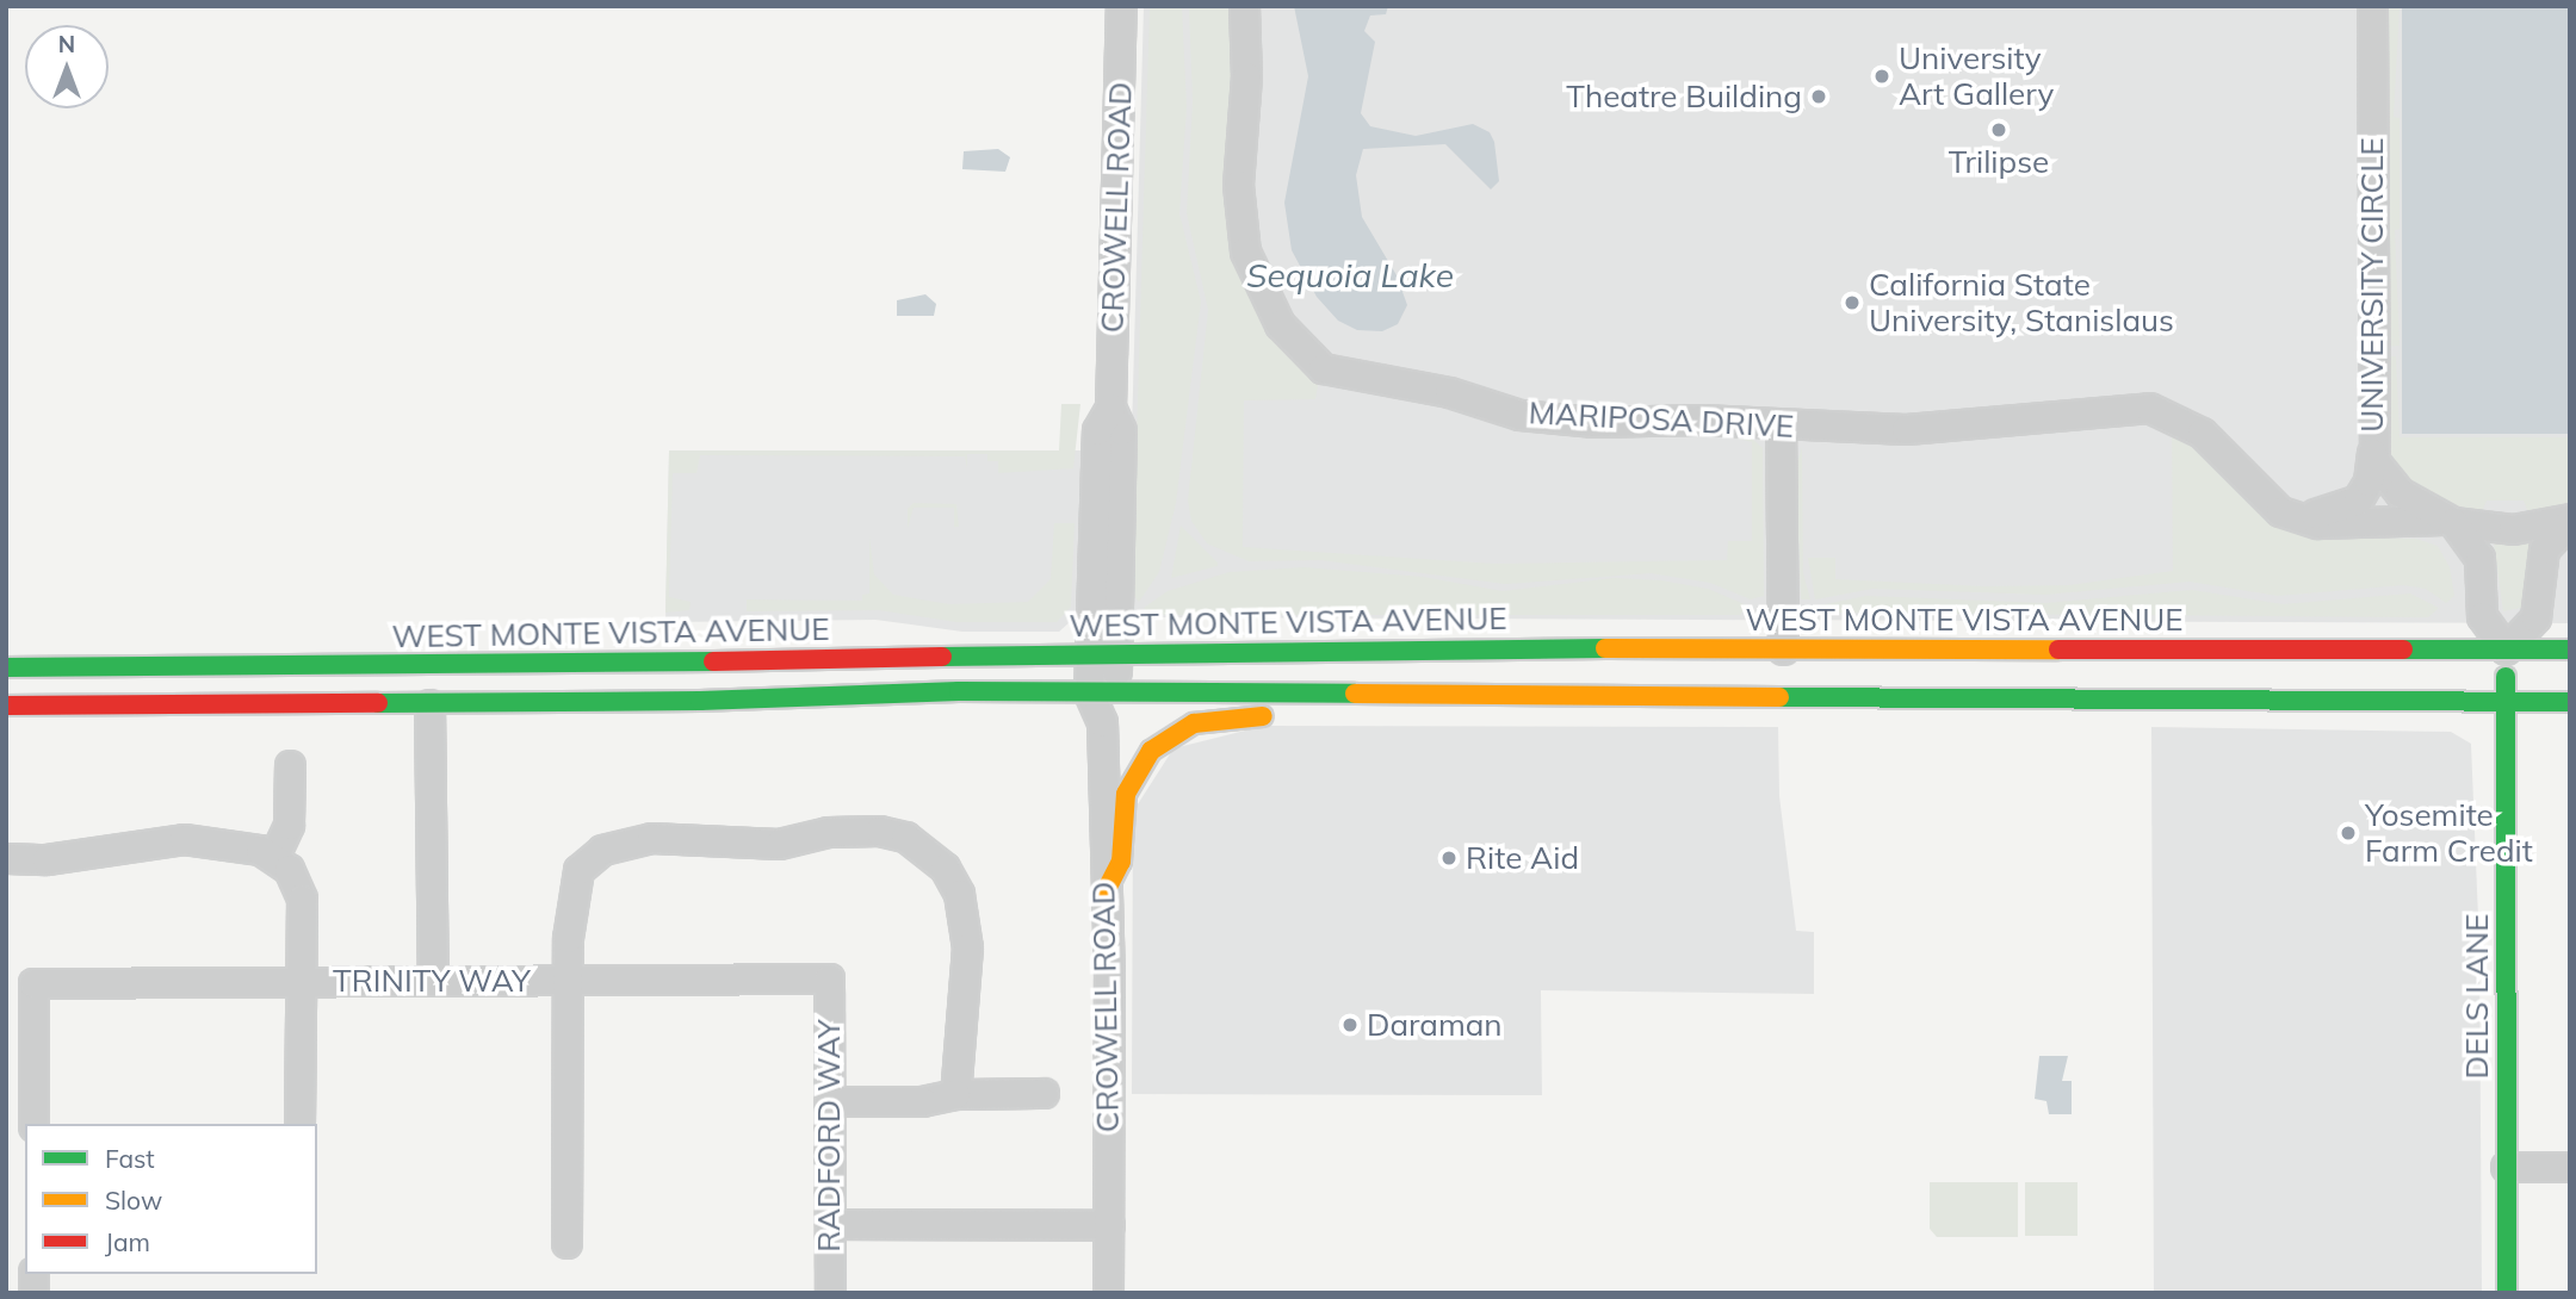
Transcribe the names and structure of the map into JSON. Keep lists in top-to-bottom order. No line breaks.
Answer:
{"streets":{"main road":["WEST MONTE VISTA AVENUE","DELS LANE"],"street":["CROWELL ROAD","UNIVERSITY CIRCLE","MARIPOSA DRIVE","TRINITY WAY","RADFORD WAY"]},"crossings":[["CROWELL ROAD","WEST MONTE VISTA AVENUE"],["UNIVERSITY CIRCLE","MARIPOSA DRIVE"],["UNIVERSITY CIRCLE","WEST MONTE VISTA AVENUE"],["UNIVERSITY CIRCLE","DELS LANE"],["WEST MONTE VISTA AVENUE","DELS LANE"],["TRINITY WAY","RADFORD WAY"]],"water":["Sequoia Lake"],"places":["University Art Gallery","Theatre Building","Trilipse","California State University, Stanislaus","Yosemite Farm Credit","Rite Aid","Daraman"],"legend":["Fast","Slow","Jam"],"north":"top"}
